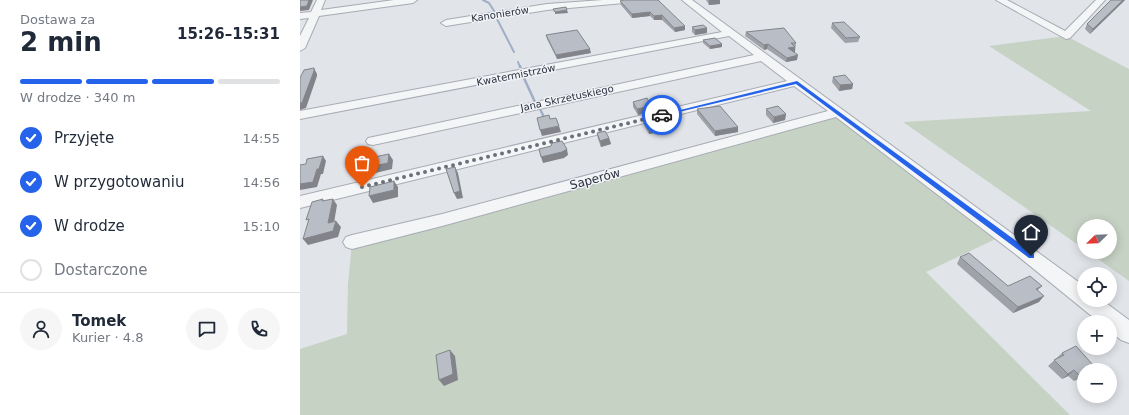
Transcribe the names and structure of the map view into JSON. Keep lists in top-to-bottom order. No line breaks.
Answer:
{"streets":{"street":["Kanonierów","Kwatermistrzów","Jana Skrzetuskiego","Saperów"]},"north":"bottom left","page":{"heading":["2 min","Dostawa za","15:26–15:31"],"panel":["Tomek","Kurier · 4.8"],"bar":"W drodze · 340 m","list":[["Przyjęte","14:55"],["W przygotowaniu","14:56"],["W drodze","15:10"],"Dostarczone"],"map_buttons":["+","−"]}}
